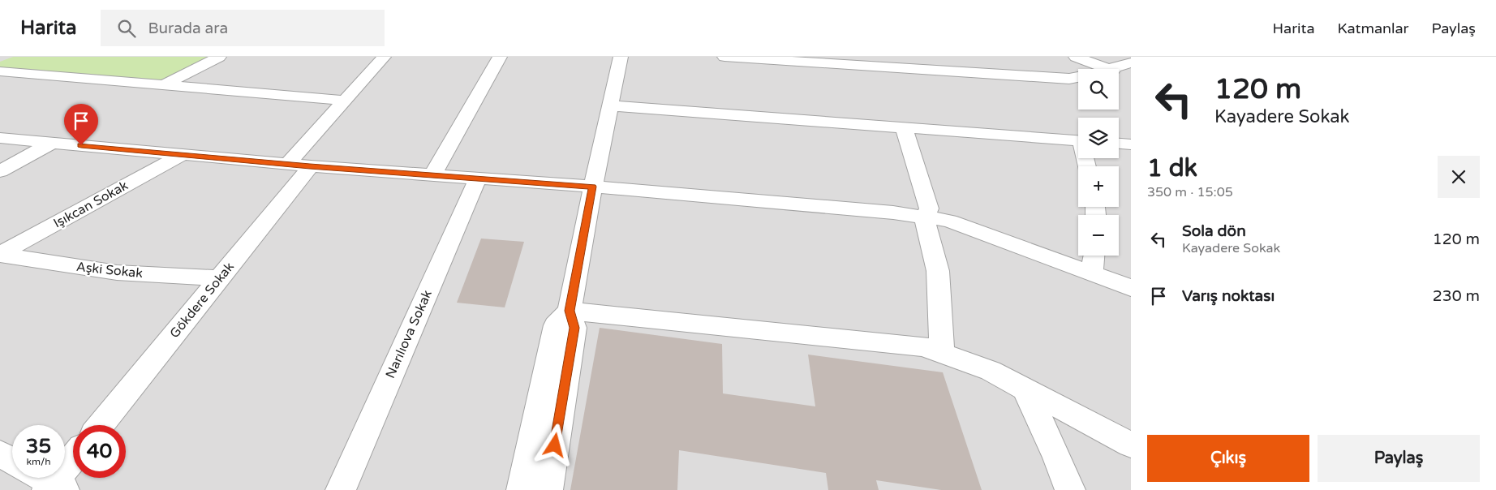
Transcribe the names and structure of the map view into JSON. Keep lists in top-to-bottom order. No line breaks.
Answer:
{"streets":{"street":["Işıkcan Sokak","Aşki Sokak","Gökdere Sokak","Narılıova Sokak"]},"crossings":[["Işıkcan Sokak","Aşki Sokak"],["Aşki Sokak","Gökdere Sokak"]],"page":{"header":"Harita","search":"Burada ara","nav":["Harita","Katmanlar","Paylaş"],"turn":["120 m","Kayadere Sokak"],"map_buttons":["+","−"],"heading":["1 dk","350 m · 15:05"],"list":[{"name":"Sola dön","note":"Kayadere Sokak","value":"120 m"},{"name":"Varış noktası","value":"230 m"}],"speed":"35 km/h","limit":"40","buttons":["Çıkış","Paylaş"]}}
